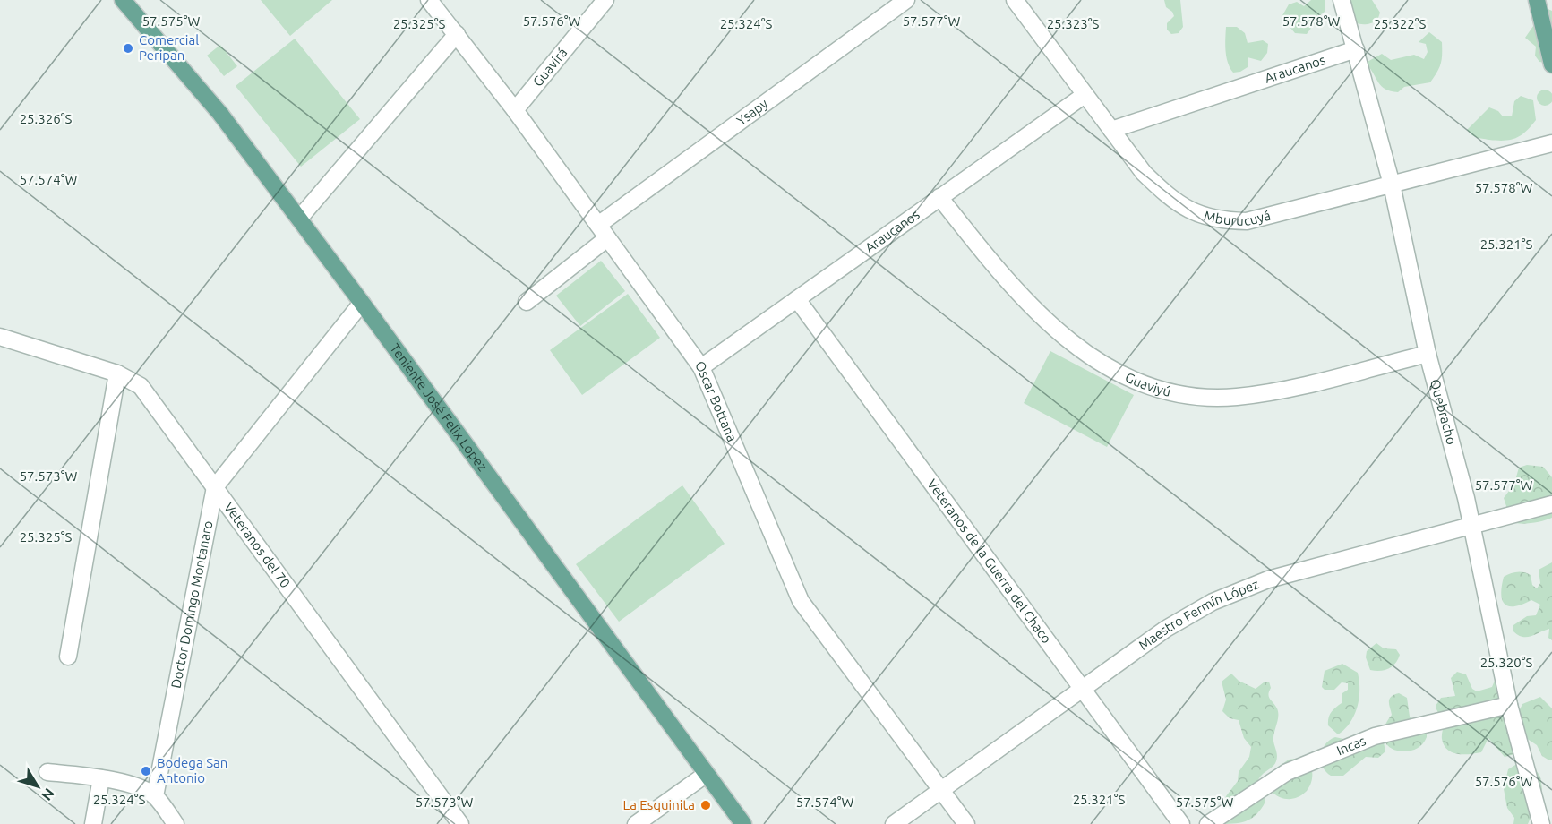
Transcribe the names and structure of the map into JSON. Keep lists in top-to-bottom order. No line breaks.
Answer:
{"streets":{"main road":["Teniente José Felix Lopez"],"street":["Guavirá","Araucanos","Ysapy","Mburucuyá","Guaviyú","Oscar Bottana","Quebracho","Veteranos del 70","Veteranos de la Guerra del Chaco","Doctor Domingo Montanaro","Maestro Fermín López","Incas"]},"crossings":[["Guavirá","Oscar Bottana"],["Araucanos","Mburucuyá"],["Araucanos","Guaviyú"],["Araucanos","Oscar Bottana"],["Araucanos","Quebracho"],["Araucanos","Veteranos de la Guerra del Chaco"],["Ysapy","Oscar Bottana"],["Mburucuyá","Quebracho"],["Guaviyú","Quebracho"],["Oscar Bottana","Maestro Fermín López"],["Teniente José Felix Lopez","Doctor Domingo Montanaro"],["Quebracho","Maestro Fermín López"],["Quebracho","Incas"],["Veteranos del 70","Doctor Domingo Montanaro"],["Veteranos de la Guerra del Chaco","Maestro Fermín López"]],"places":["Comercial Peripan","Bodega San Antonio","La Esquinita"],"north":"bottom right","coordinates":["57.578°W","57.575°W","57.576°W","57.577°W","25.324°S","25.323°S","25.322°S","25.325°S","25.326°S","57.574°W","25.321°S","57.573°W","25.320°S"]}
